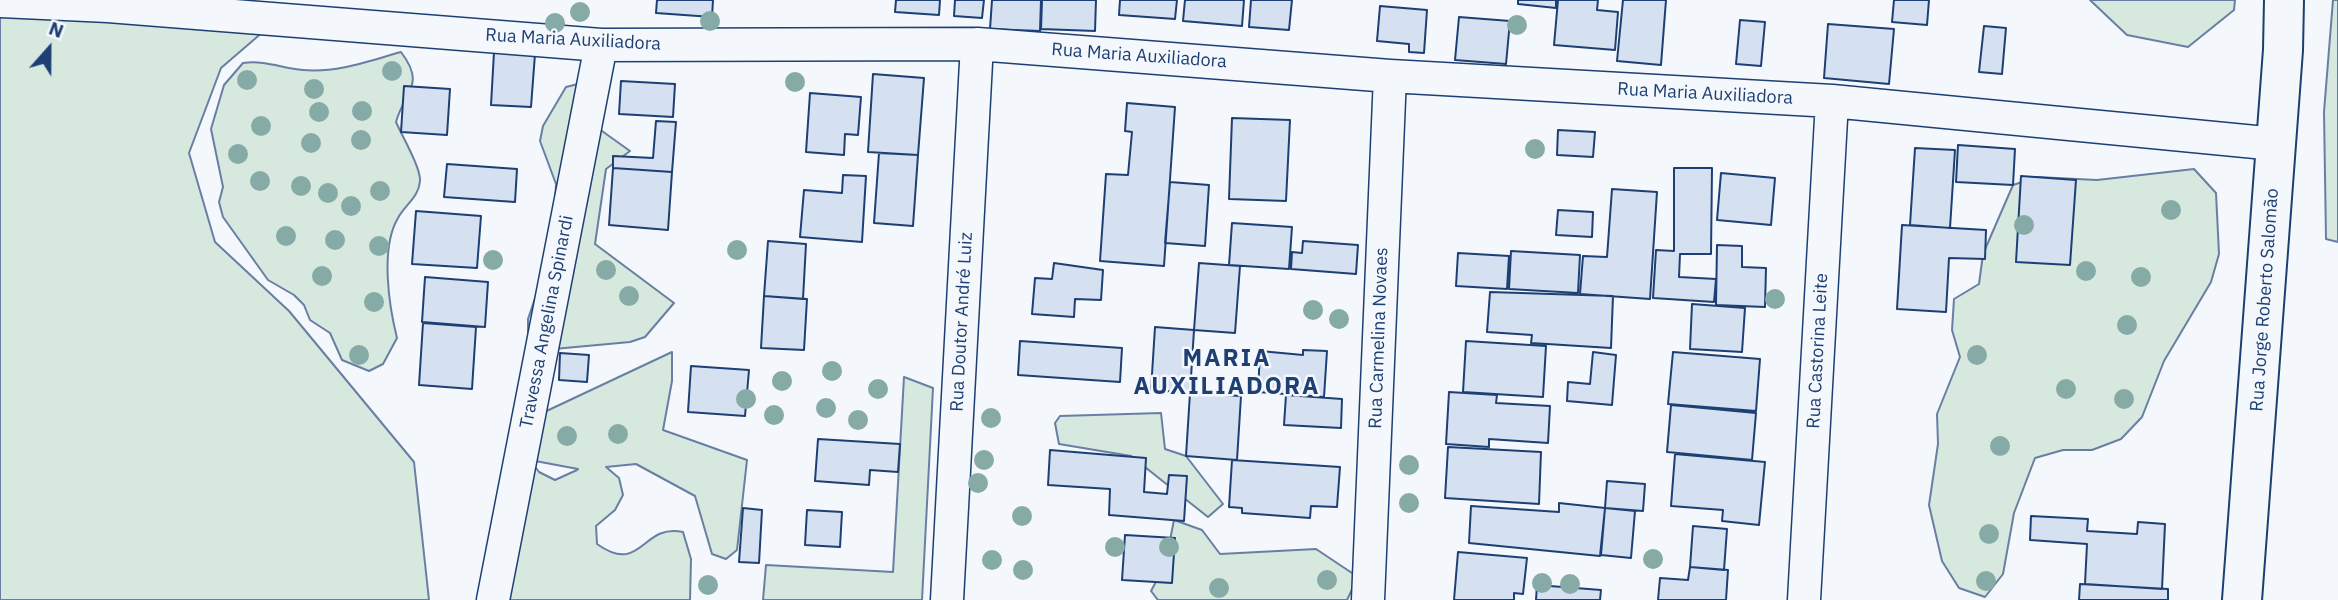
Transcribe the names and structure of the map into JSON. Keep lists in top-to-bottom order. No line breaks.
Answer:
{"streets":{"main road":["Rua Jorge Roberto Salomão"],"street":["Rua Maria Auxiliadora","Travessa Angelina Spinardi","Rua Doutor André Luiz","Rua Carmelina Novaes","Rua Castorina Leite"]},"crossings":[["Rua Maria Auxiliadora","Rua Jorge Roberto Salomão"],["Rua Maria Auxiliadora","Travessa Angelina Spinardi"],["Rua Maria Auxiliadora","Rua Doutor André Luiz"],["Rua Maria Auxiliadora","Rua Carmelina Novaes"],["Rua Maria Auxiliadora","Rua Castorina Leite"]],"districts":["MARIA AUXILIADORA"],"north":"top"}
